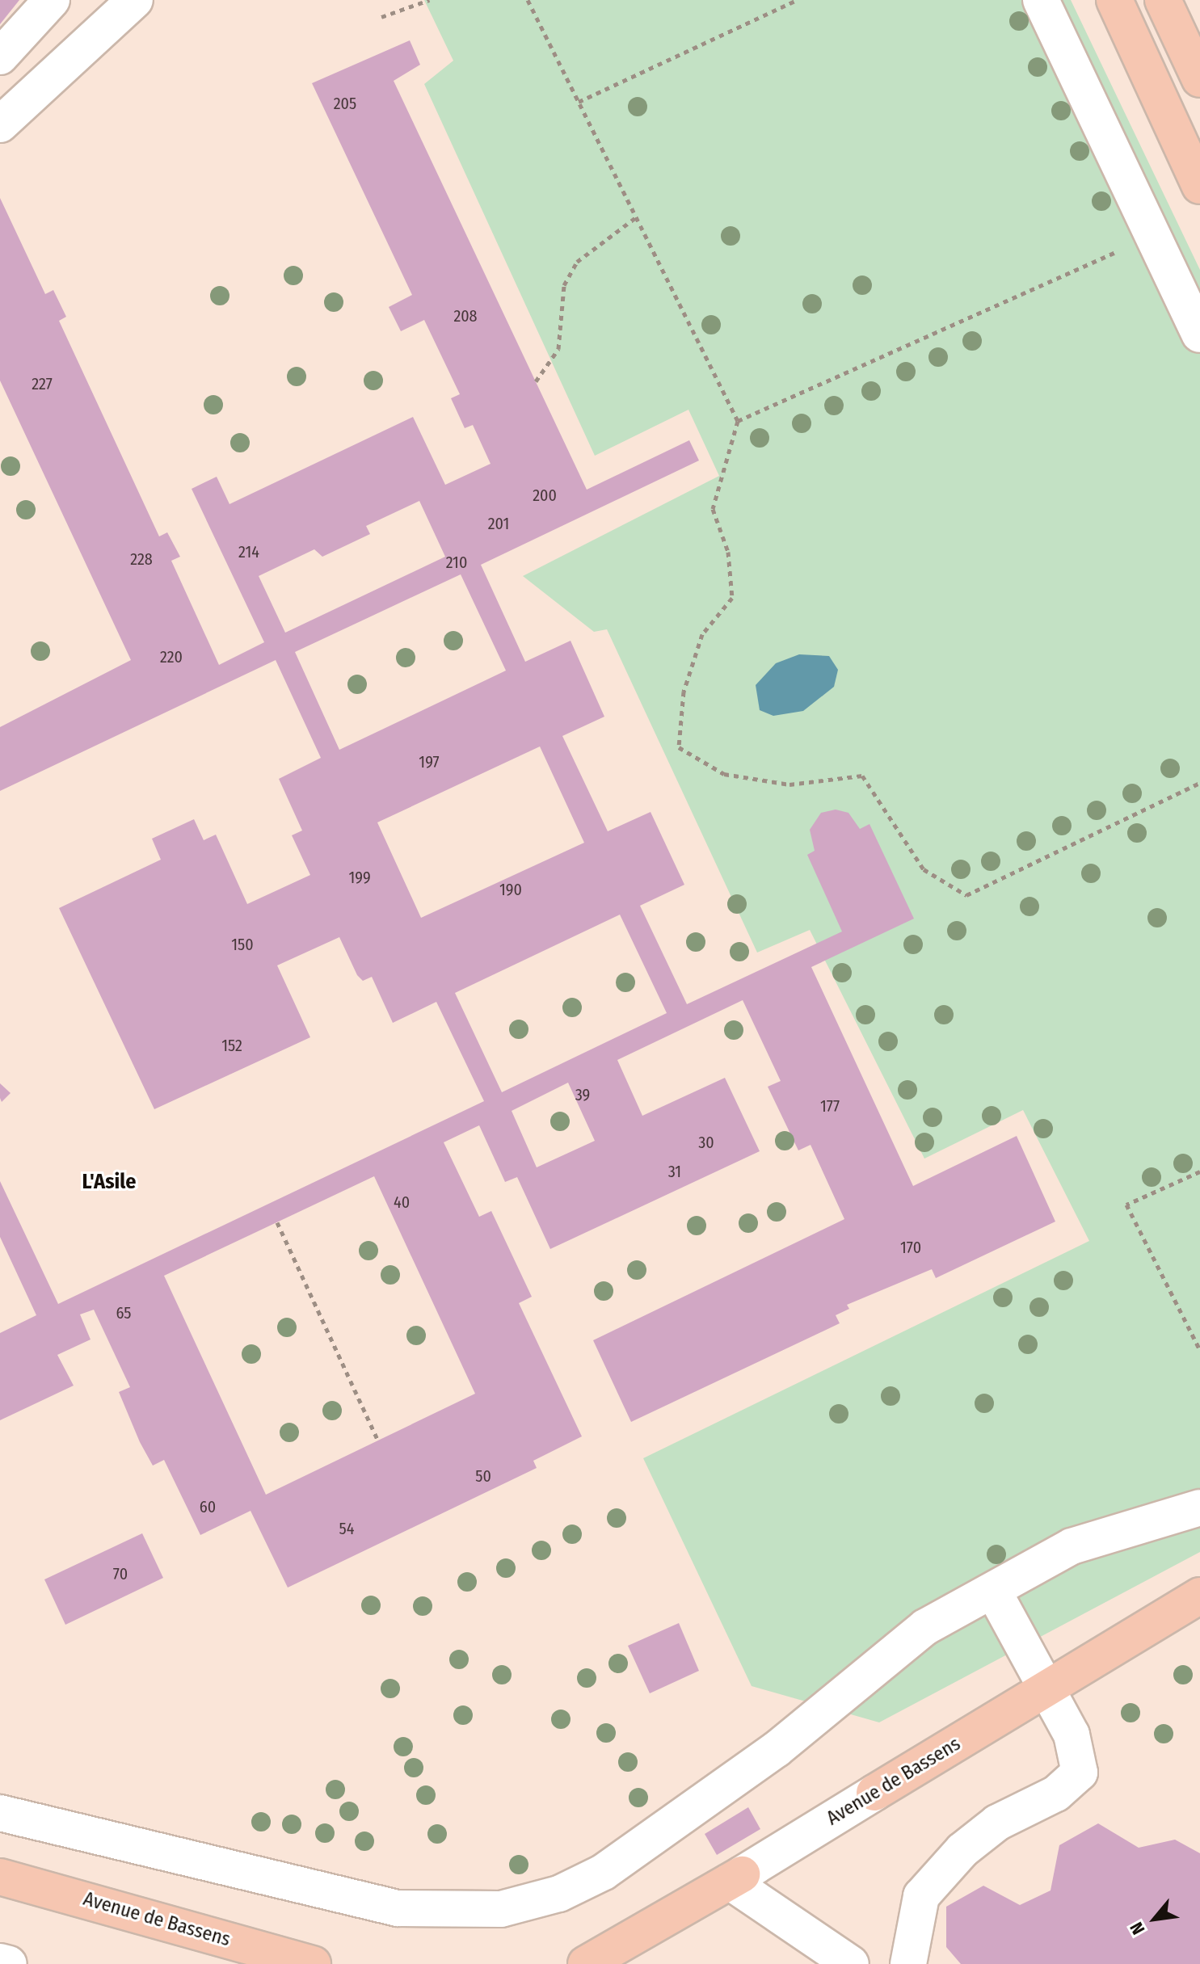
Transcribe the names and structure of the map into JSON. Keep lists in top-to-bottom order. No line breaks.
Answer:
{"streets":{"main road":["Avenue de Bassens"]},"districts":["L'Asile"],"house_numbers":["205","208","227","200","201","214","228","210","220","197","199","190","150","152","39","177","30","31","40","170","65","50","60","54","70"],"north":"bottom left"}
